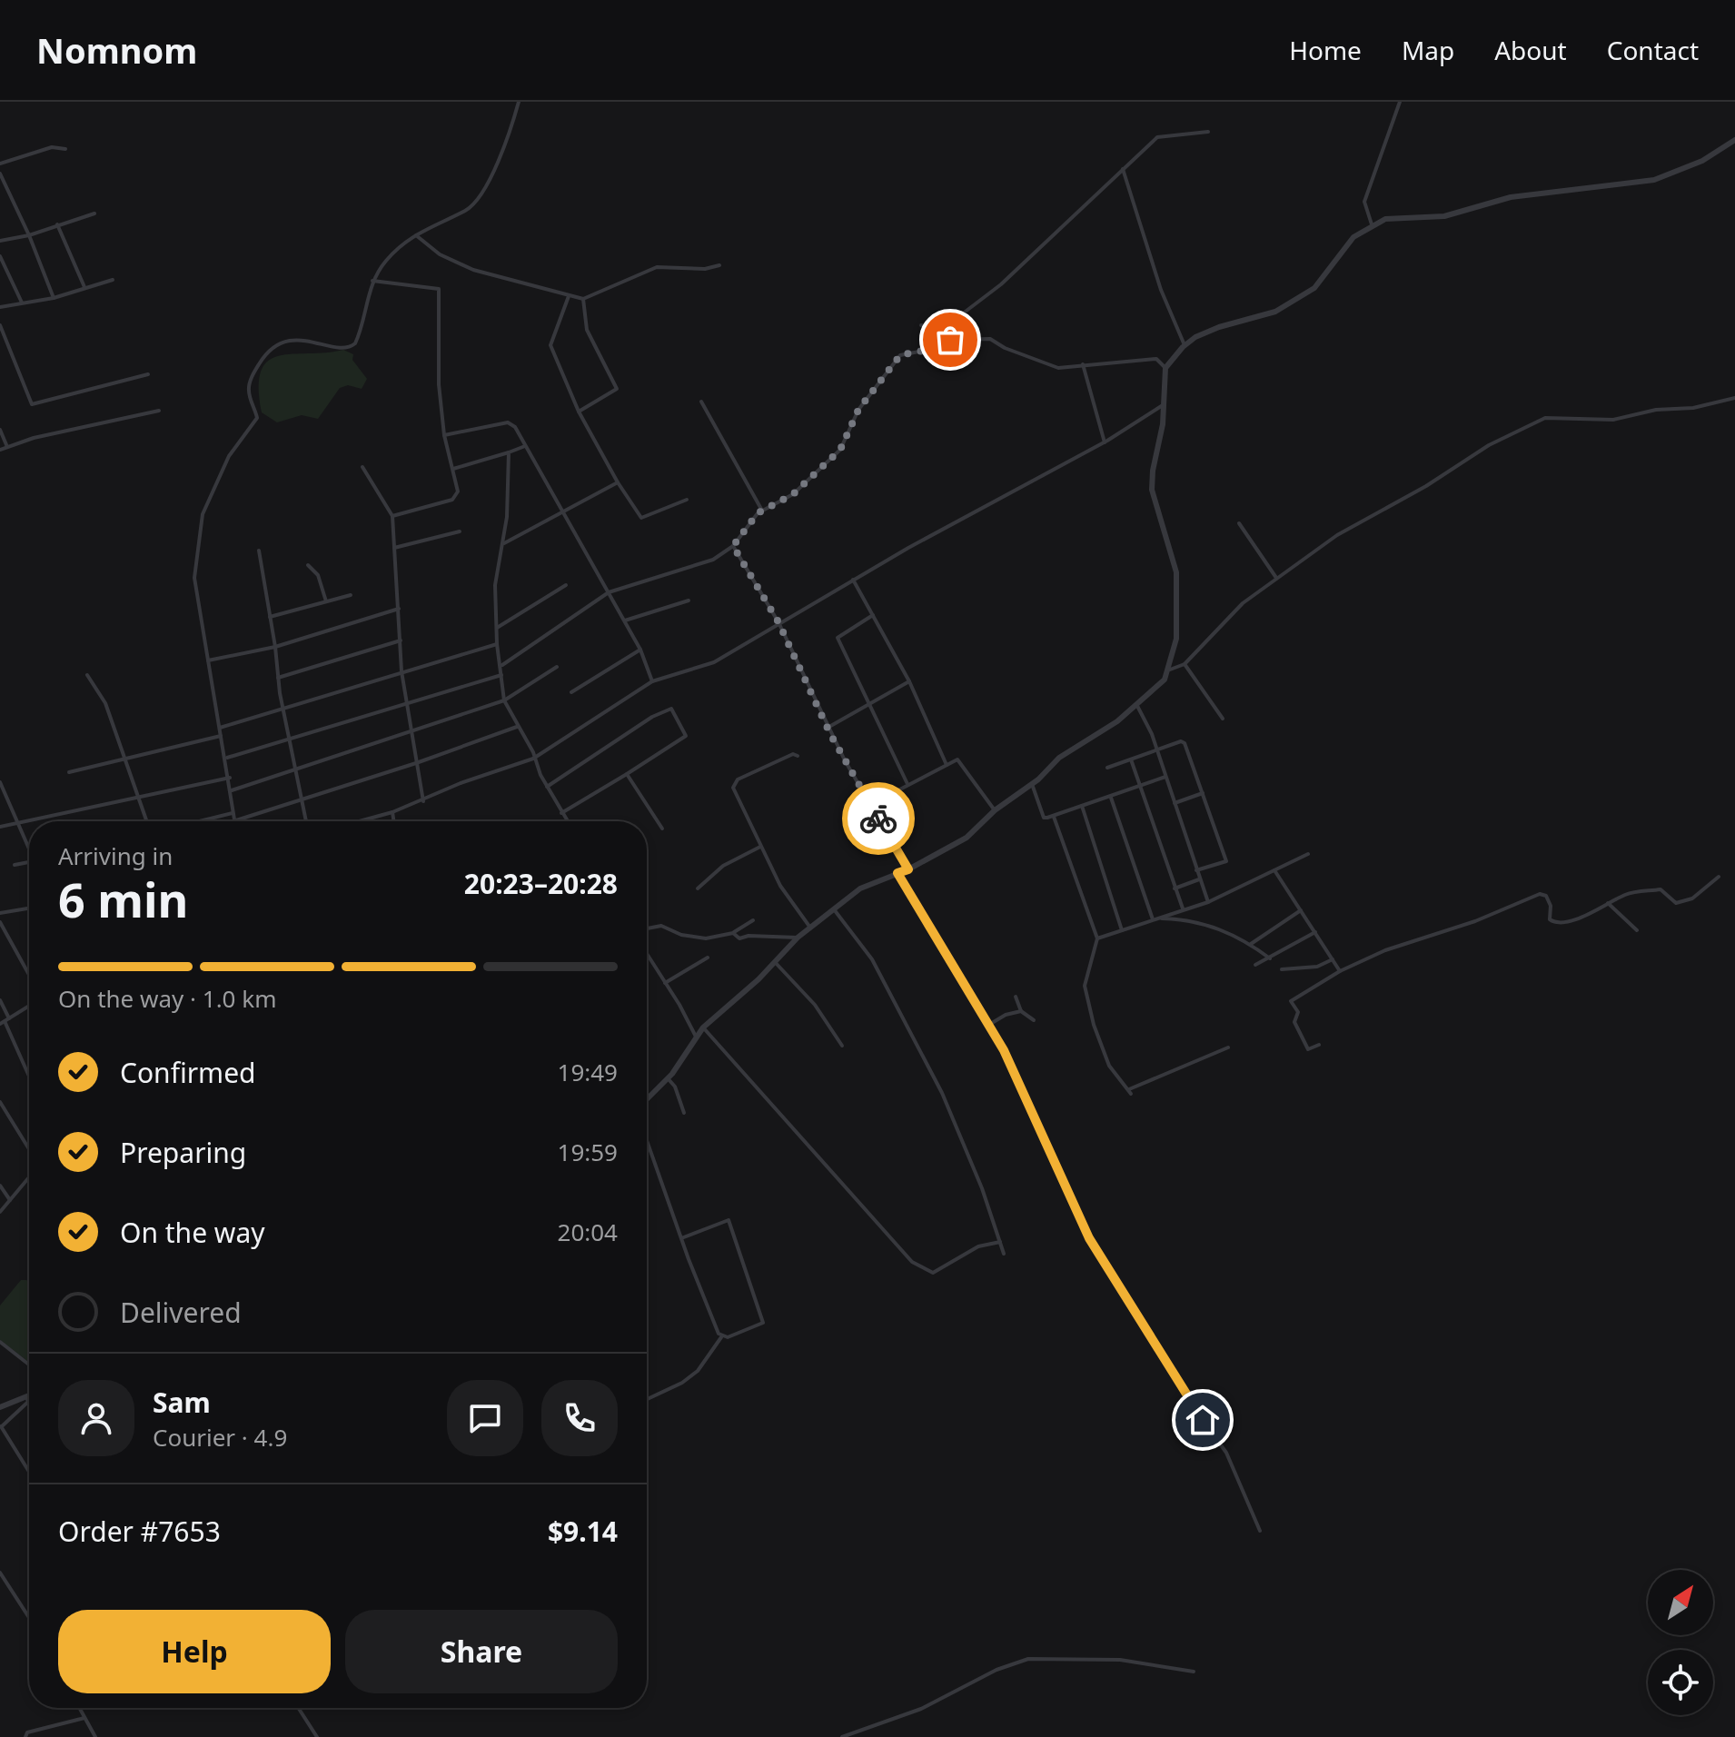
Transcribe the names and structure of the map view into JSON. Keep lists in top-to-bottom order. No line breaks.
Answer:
{"north":"top right","page":{"header":"Nomnom","nav":["Home","Map","About","Contact"],"heading":["6 min","Arriving in","20:23–20:28"],"panel":["Sam","Courier · 4.9","Order #7653","$9.14"],"bar":"On the way · 1.0 km","list":[["Confirmed","19:49"],["Preparing","19:59"],["On the way","20:04"],"Delivered"],"buttons":["Help","Share"]}}
